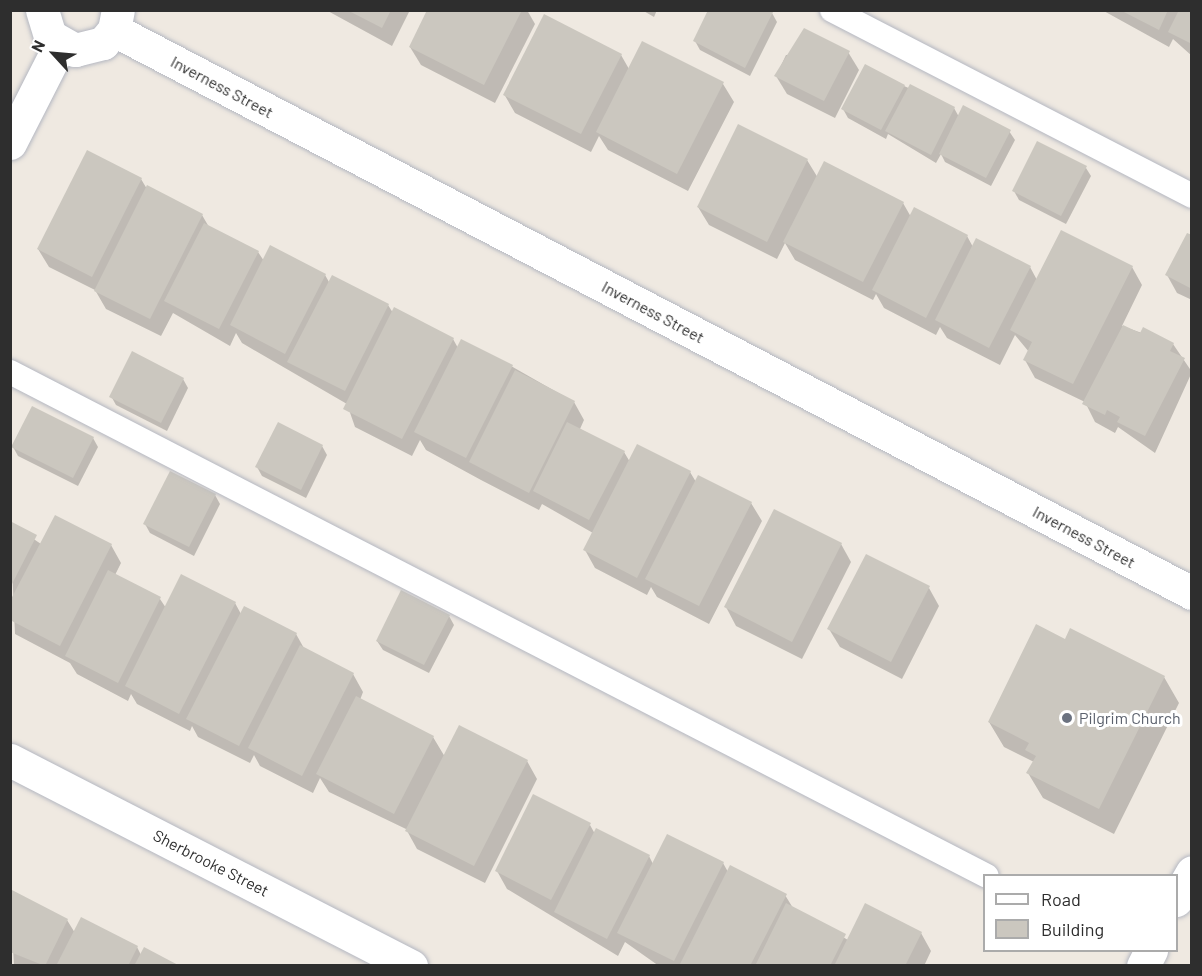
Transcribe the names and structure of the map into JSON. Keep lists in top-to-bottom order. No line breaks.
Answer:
{"streets":{"street":["Inverness Street","Sherbrooke Street"]},"places":["Pilgrim Church"],"legend":["Road","Building"],"north":"top left"}
